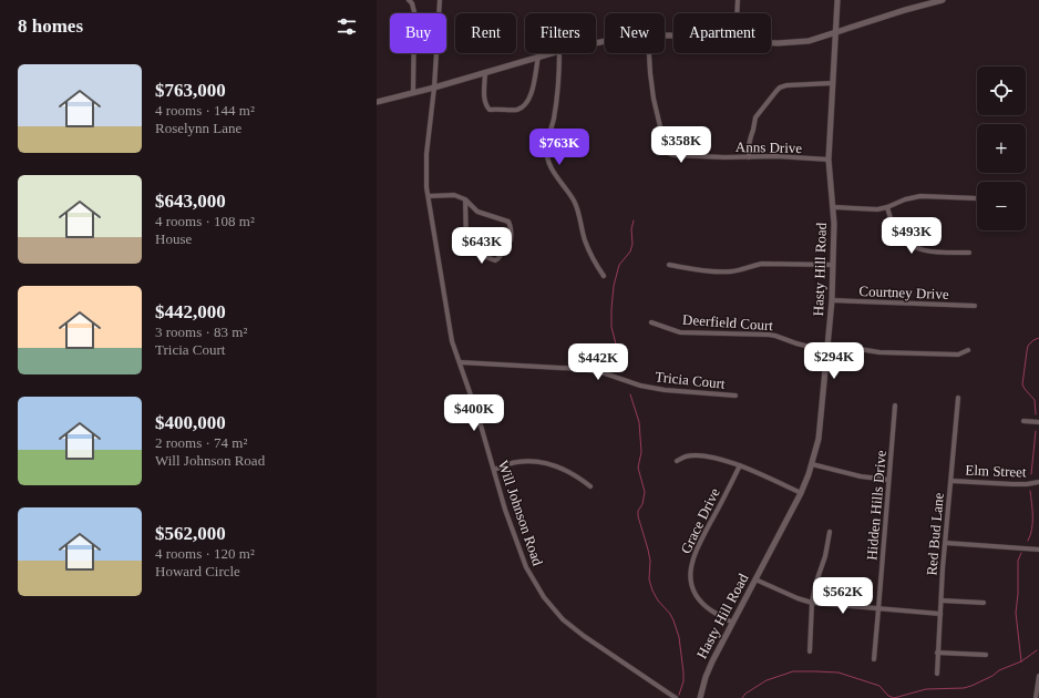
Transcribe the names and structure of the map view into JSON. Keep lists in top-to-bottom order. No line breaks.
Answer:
{"streets":{"street":["Anns Drive","Hasty Hill Road","Courtney Drive","Deerfield Court","Tricia Court","Elm Street","Hidden Hills Drive","Will Johnson Road","Grace Drive","Red Bud Lane"]},"crossings":[["Anns Drive","Hasty Hill Road"],["Hasty Hill Road","Courtney Drive"],["Hasty Hill Road","Deerfield Court"],["Hasty Hill Road","Grace Drive"],["Tricia Court","Will Johnson Road"],["Elm Street","Red Bud Lane"]],"page":{"heading":"8 homes","chip":["Buy","Rent","Filters","New","Apartment"],"list":[{"name":"$763,000","note":"4 rooms · 144 m² · Roselynn Lane"},{"name":"$643,000","note":"4 rooms · 108 m² · House"},{"name":"$442,000","note":"3 rooms · 83 m² · Tricia Court"},{"name":"$400,000","note":"2 rooms · 74 m² · Will Johnson Road"},{"name":"$562,000","note":"4 rooms · 120 m² · Howard Circle"}],"map_buttons":["+","−"],"price":["$358K","$763K","$493K","$643K","$294K","$442K","$400K","$562K"]}}
